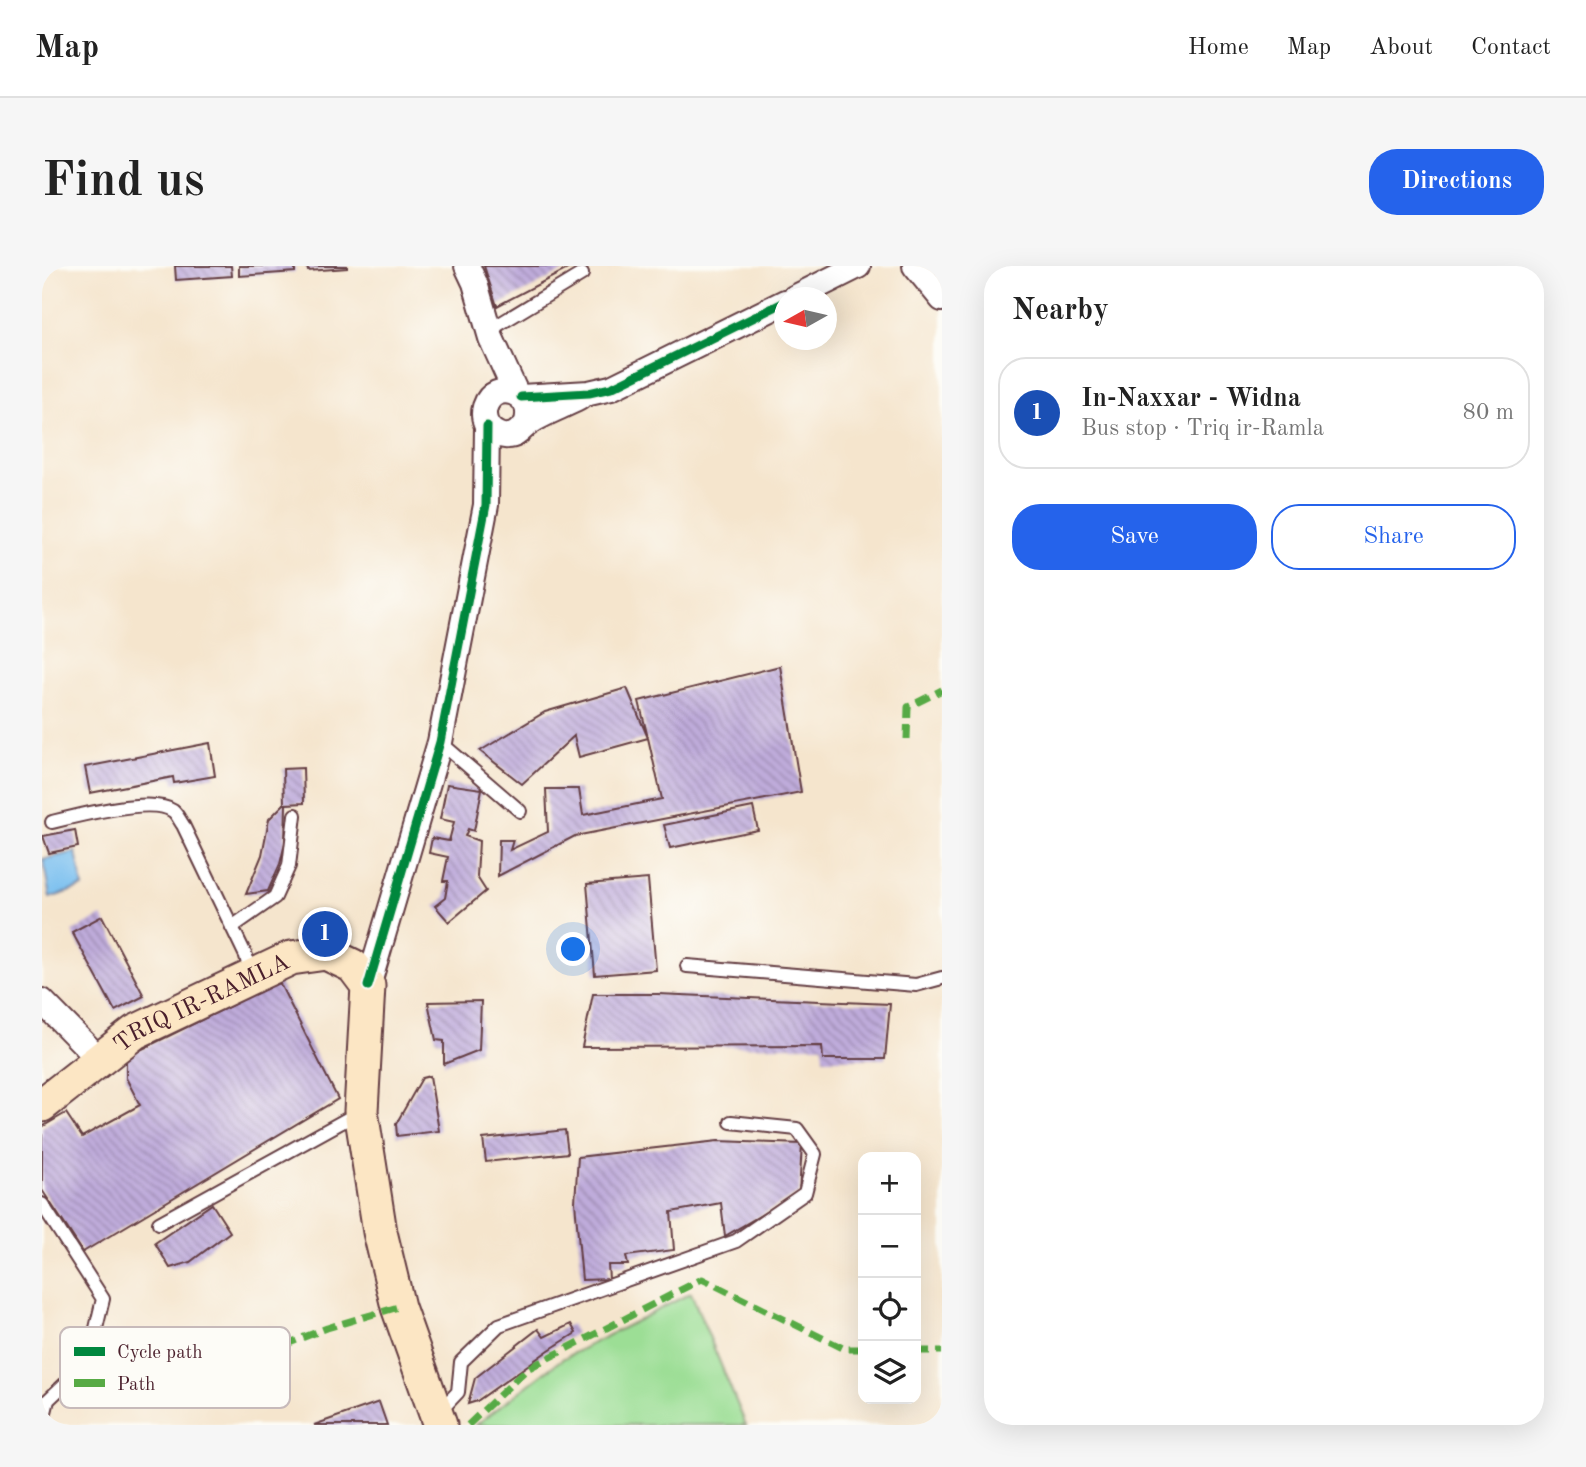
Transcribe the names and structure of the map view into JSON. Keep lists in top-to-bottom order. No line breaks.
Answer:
{"streets":{"main road":["TRIQ IR-RAMLA"]},"legend":["Cycle path","Path"],"north":"left","page":{"header":"Map","nav":["Home","Map","About","Contact"],"buttons":["Directions",["Save","Share"]],"title":"Find us","heading":"Nearby","list":[{"mark":"1","name":"In-Naxxar - Widna","note":"Bus stop · Triq ir-Ramla","value":"80 m"}],"pins":"1","map_buttons":["+","−"]}}
